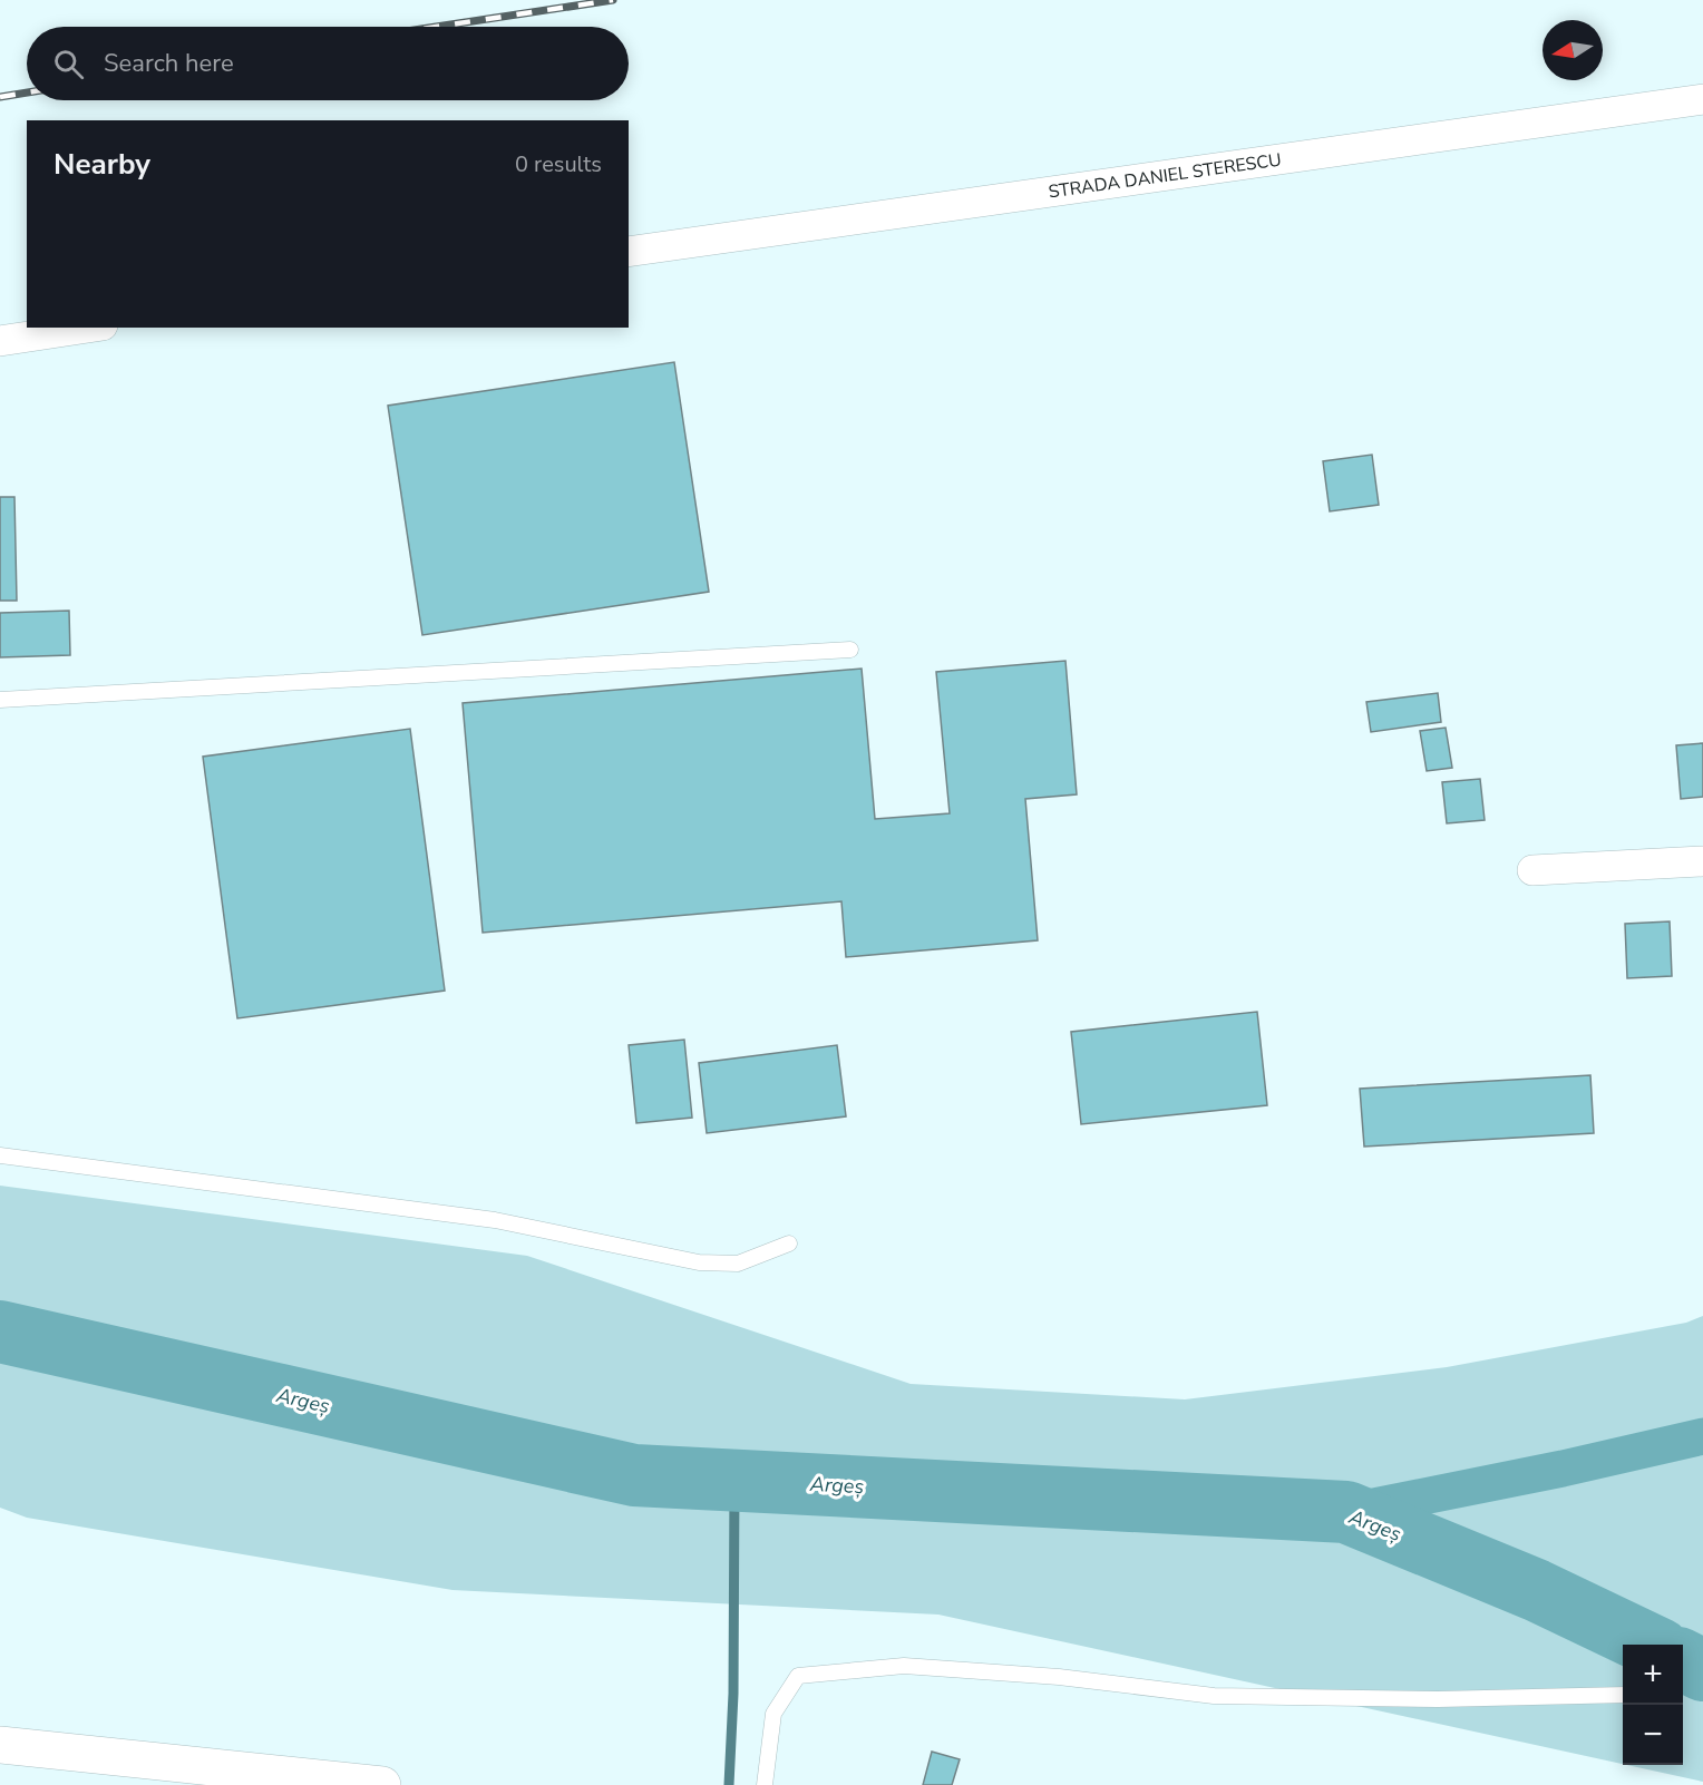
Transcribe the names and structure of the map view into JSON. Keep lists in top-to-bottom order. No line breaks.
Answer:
{"streets":{"street":["STRADA DANIEL STERESCU"]},"water":["Argeș"],"north":"left","page":{"search":"Search here","heading":["Nearby","0 results"],"map_buttons":["+","−"]}}
